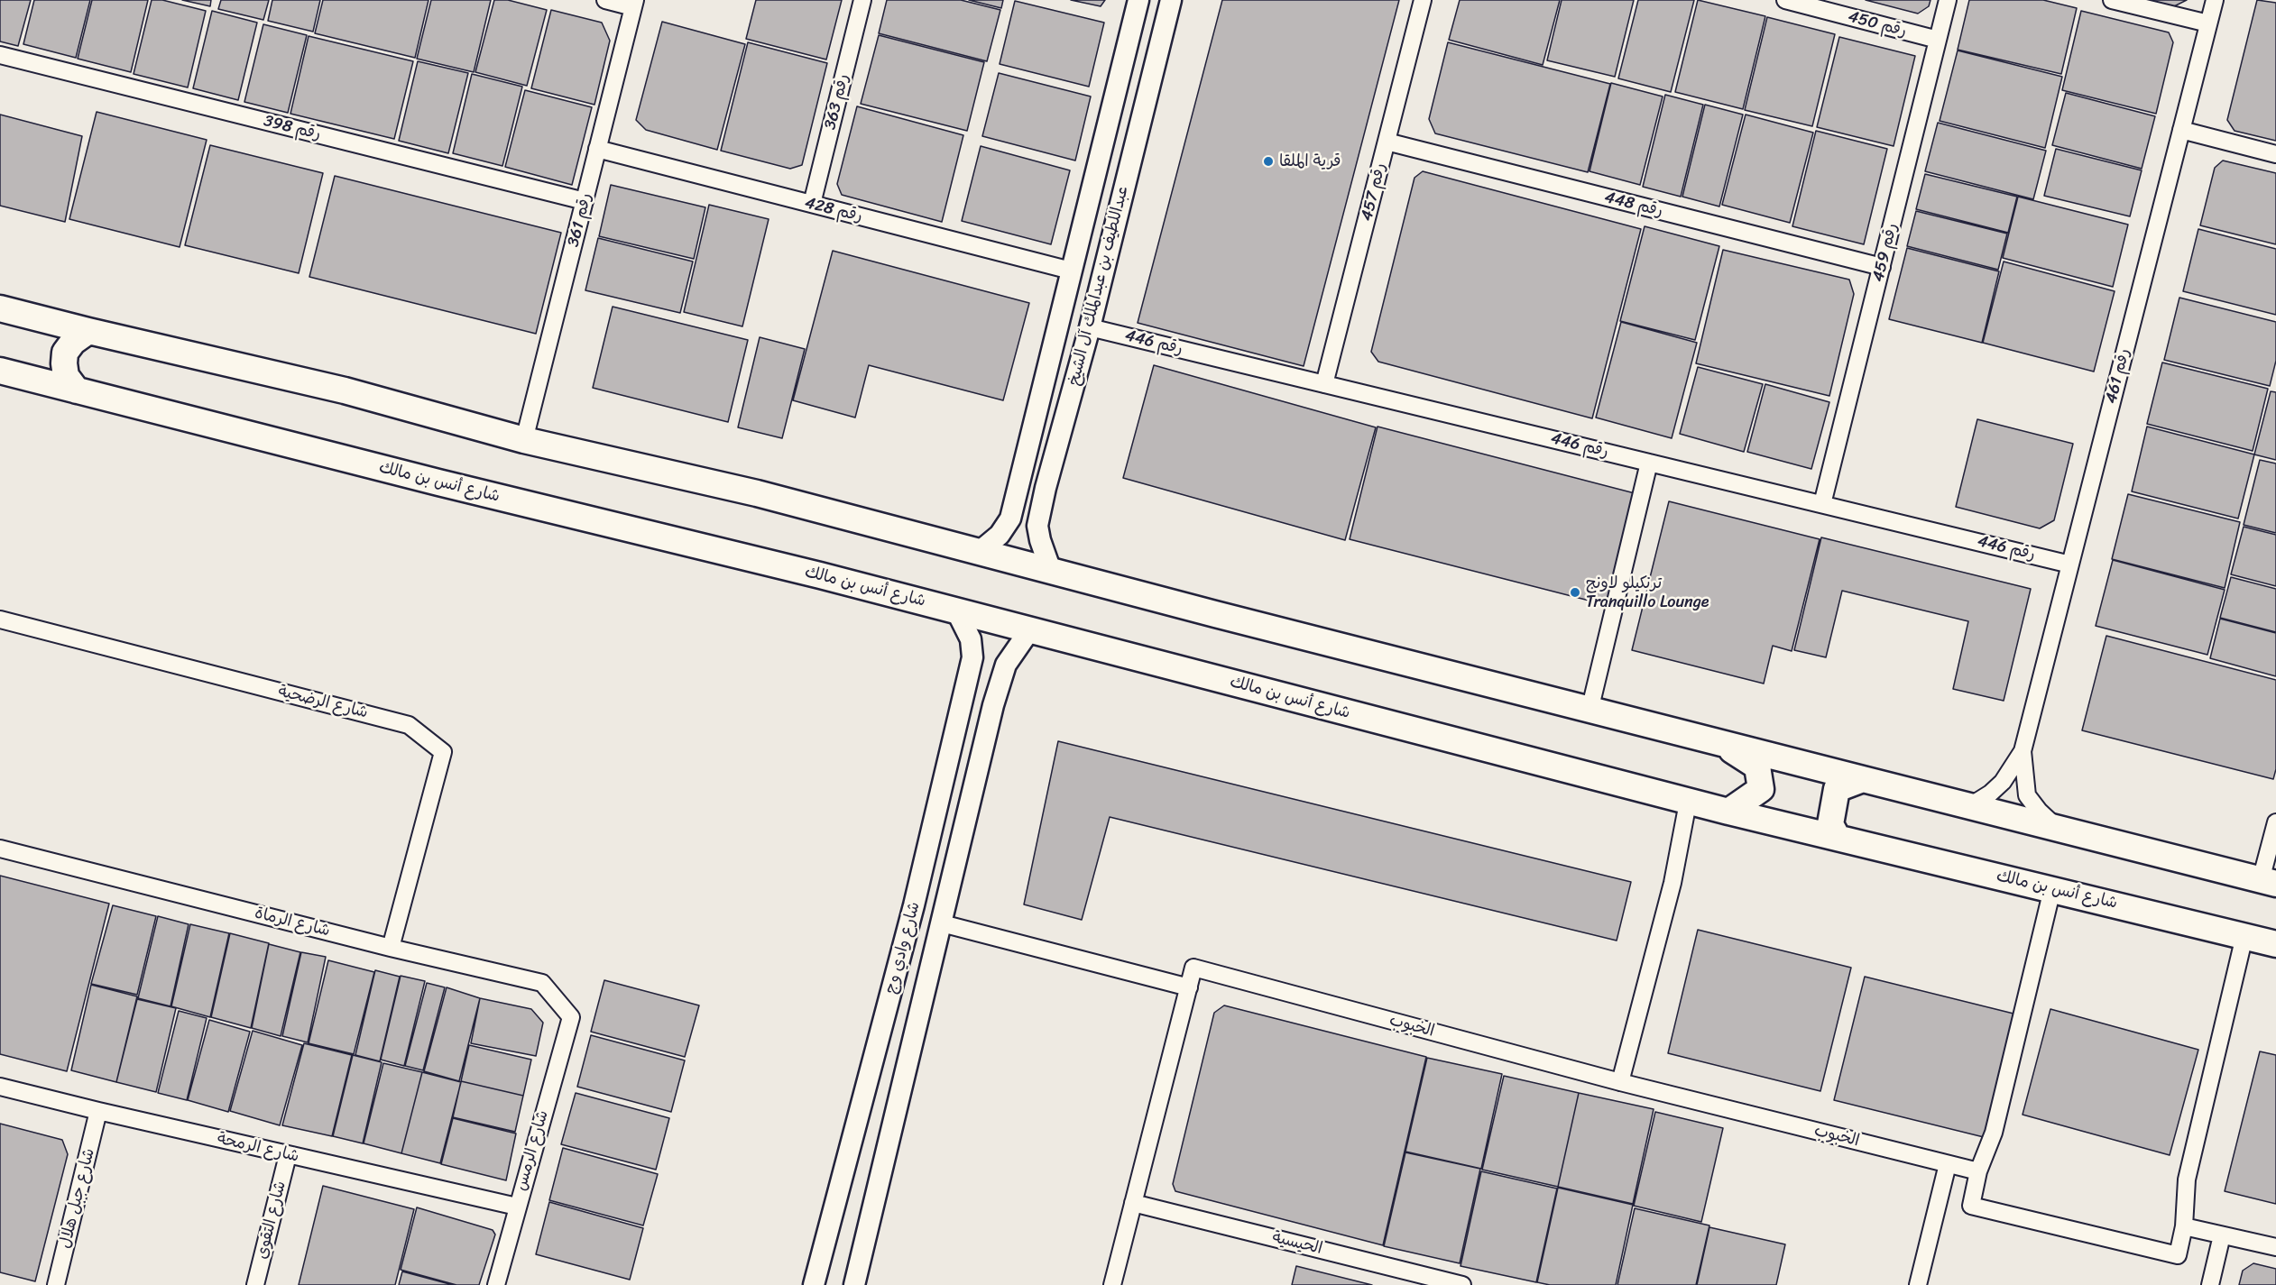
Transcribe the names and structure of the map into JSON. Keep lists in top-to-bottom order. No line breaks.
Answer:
{"streets":{"main road":["شارع أنس بن مالك"],"street":["رقم 450","رقم 363","رقم 398","رقم 457","رقم 448","رقم 428","رقم 361","رقم 459","عبداللطيف بن عبدالملك آل الشيخ","رقم 446","رقم 461","شارع الرضحية","شارع الرماة","شارع وادي وج","الخبوب","شارع الرمحة","شارع الرمس","شارع جبل هلال","شارع التقوى","الحيسية"]},"crossings":[["رقم 450","رقم 459"],["رقم 363","رقم 428"],["رقم 398","رقم 361"],["رقم 457","رقم 448"],["رقم 457","رقم 446"],["رقم 448","رقم 459"],["رقم 428","رقم 361"],["رقم 428","عبداللطيف بن عبدالملك آل الشيخ"],["رقم 459","رقم 446"],["عبداللطيف بن عبدالملك آل الشيخ","رقم 446"],["رقم 446","رقم 461"],["شارع أنس بن مالك","شارع وادي وج"],["شارع الرضحية","شارع الرماة"],["شارع الرماة","شارع الرمس"],["الخبوب","الحيسية"],["شارع الرمحة","شارع الرمس"],["شارع الرمحة","شارع جبل هلال"],["شارع الرمحة","شارع التقوى"]],"places":["قرية الملقا","ترنكيلو لاونج Tranquillo Lounge"]}
